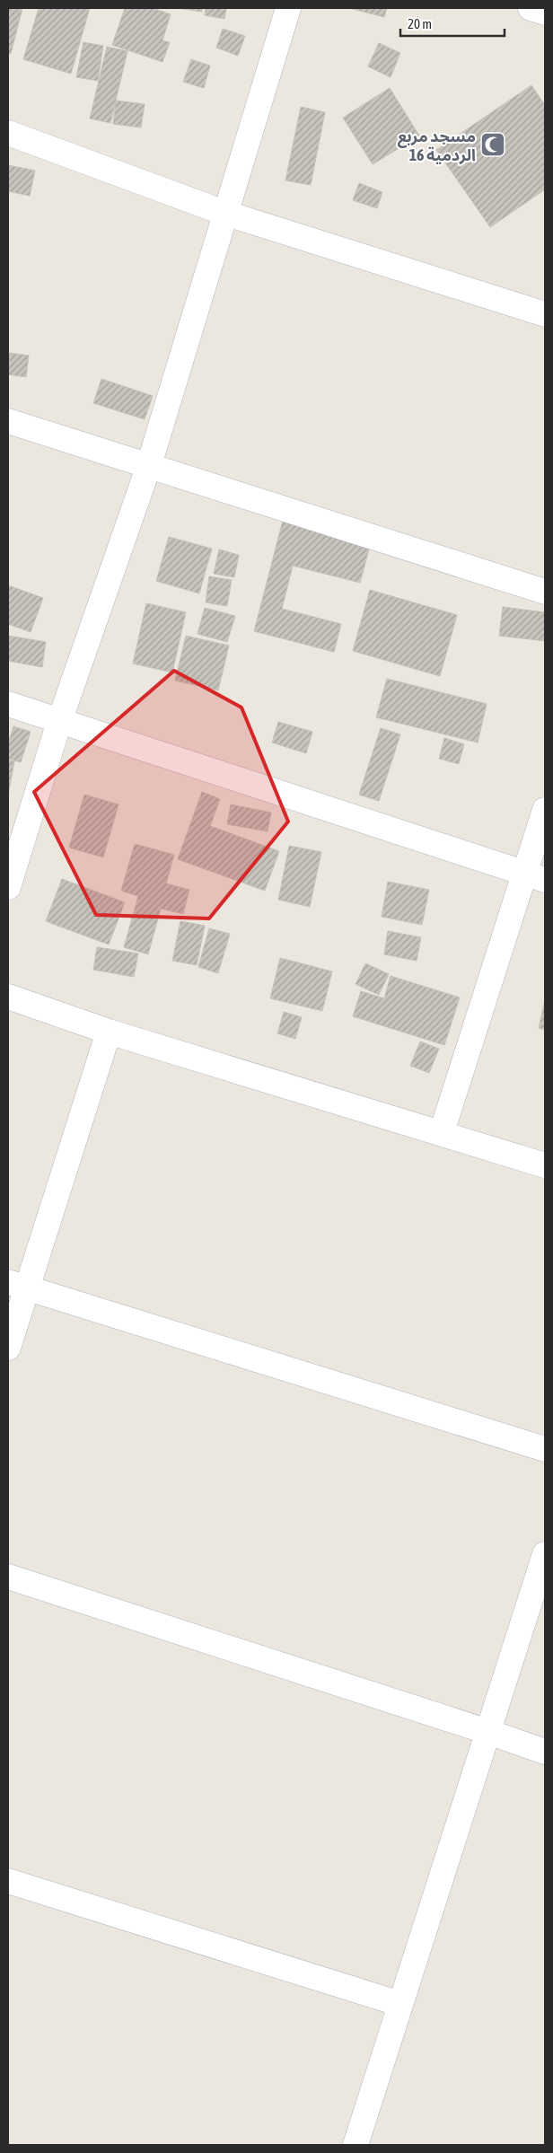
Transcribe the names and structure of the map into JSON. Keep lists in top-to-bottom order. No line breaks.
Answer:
{"places":{"mosque":["مسجد مربع 16 الردمية"]},"scale_bar":"20 m"}
